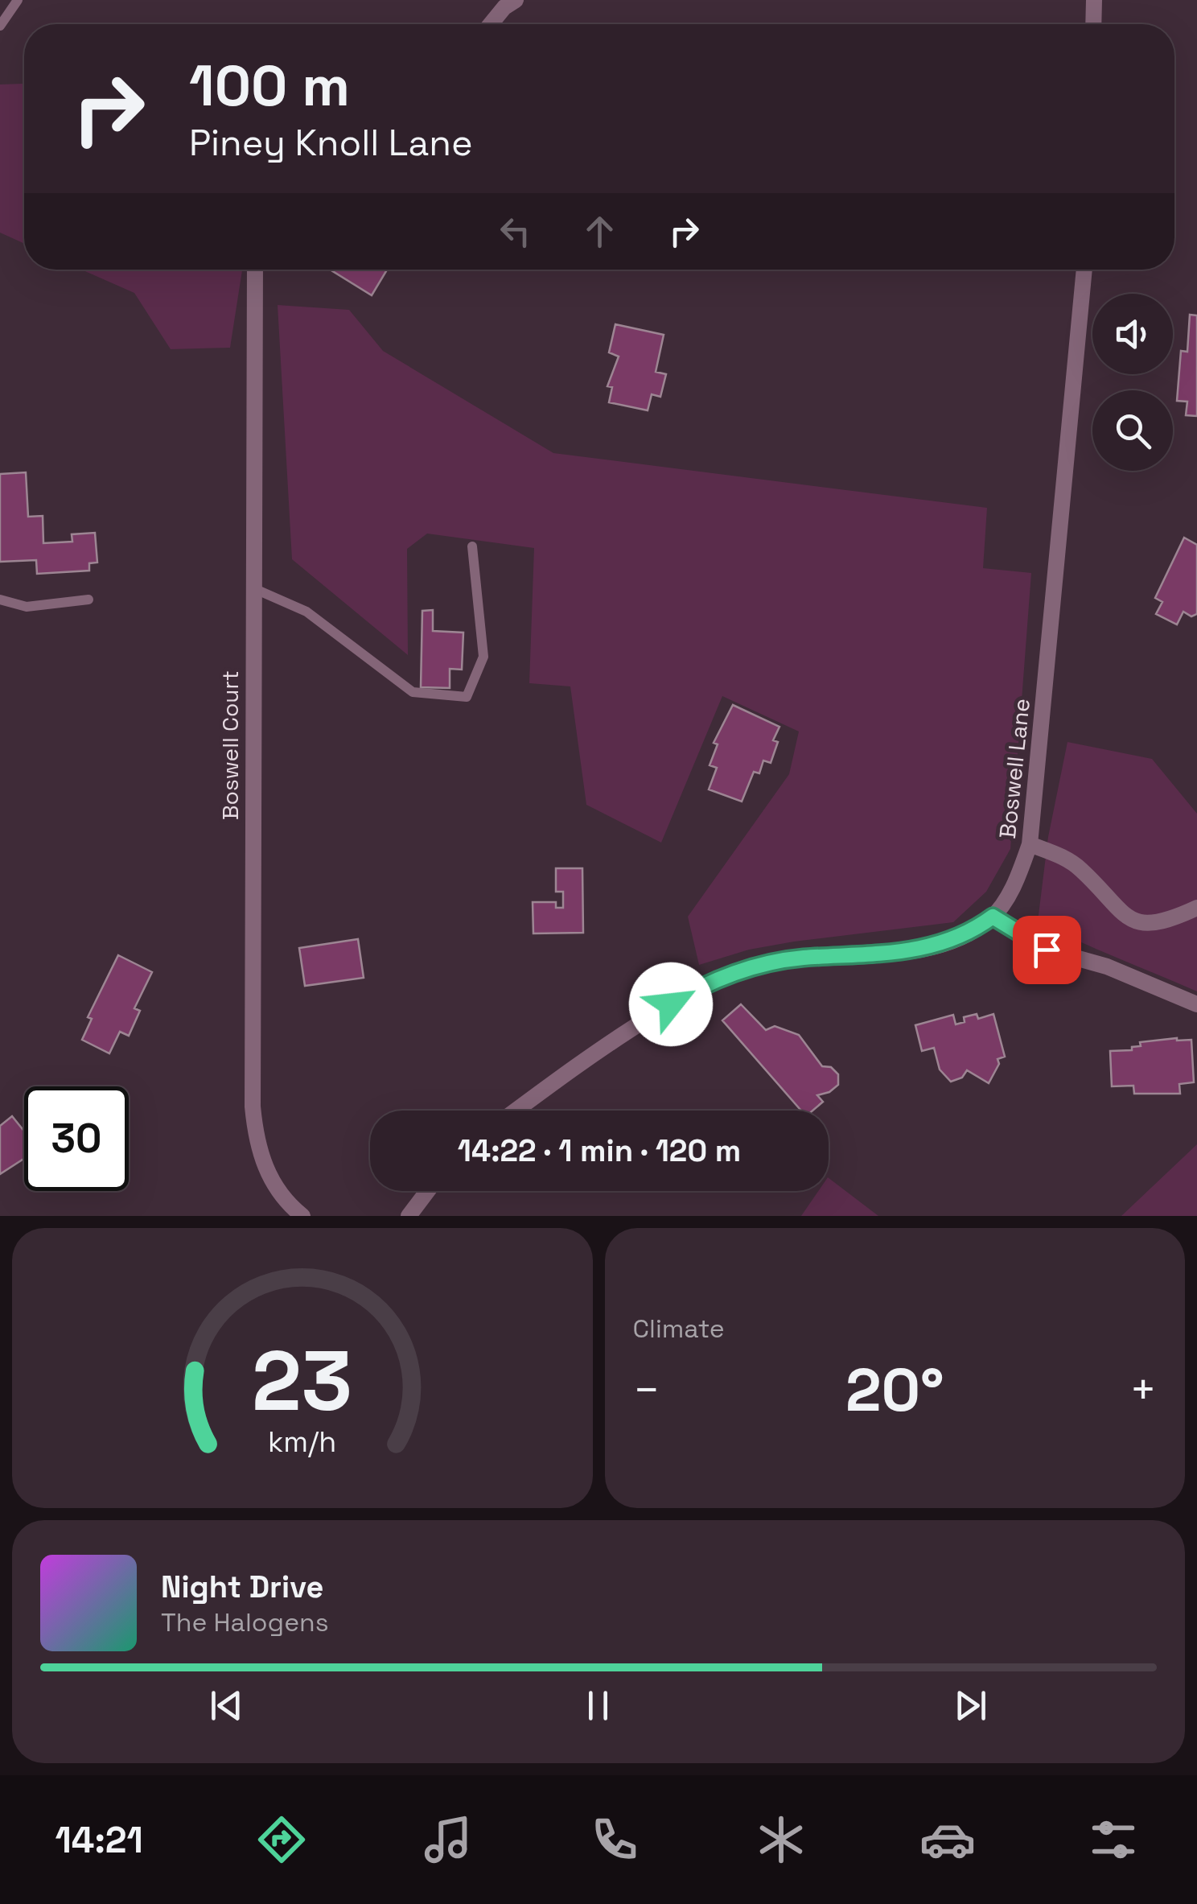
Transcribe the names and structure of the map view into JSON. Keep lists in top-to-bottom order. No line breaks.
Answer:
{"streets":{"street":["Boswell Court","Boswell Lane"]},"page":{"turn":["100 m","Piney Knoll Lane"],"limit":"30","trip":"14:22 · 1 min · 120 m","tile":"Climate","heat":["−","20°","+"],"song":["Night Drive","The Halogens"],"tabs":"14:21","gauge":["23","km/h"]}}
